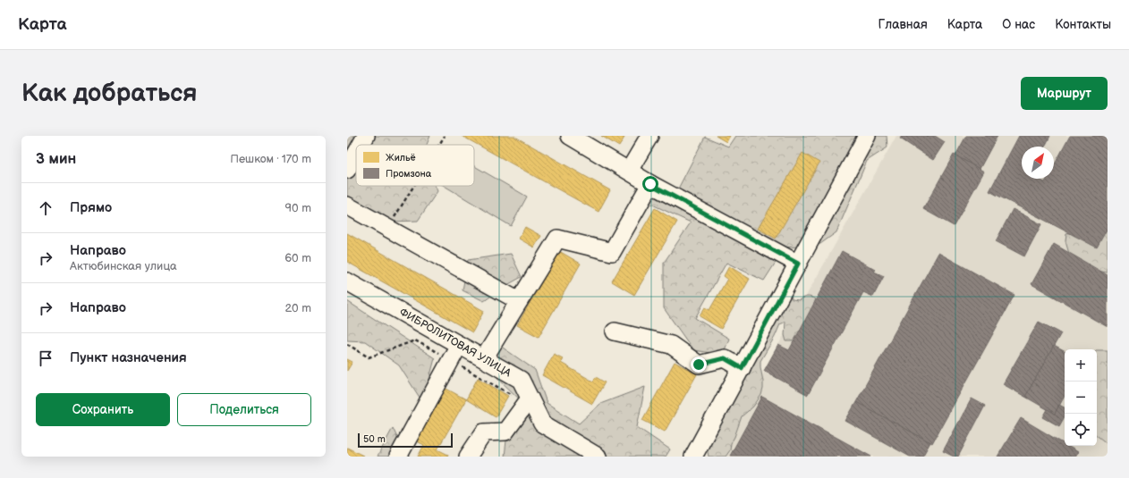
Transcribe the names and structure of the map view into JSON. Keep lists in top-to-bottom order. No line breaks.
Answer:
{"streets":{"street":["ФИБРОЛИТОВАЯ УЛИЦА"]},"legend":["Жильё","Промзона"],"scale_bar":"50 m","north":"top right","page":{"header":"Карта","nav":["Главная","Карта","О нас","Контакты"],"buttons":["Маршрут",["Сохранить","Поделиться"]],"title":"Как добраться","heading":["3 мин","Пешком · 170 m"],"list":[["Прямо","90 m"],["Направо","Актюбинская улица","60 m"],["Направо","20 m"],"Пункт назначения"],"map_buttons":["+","−"],"scale":"50 m"}}
